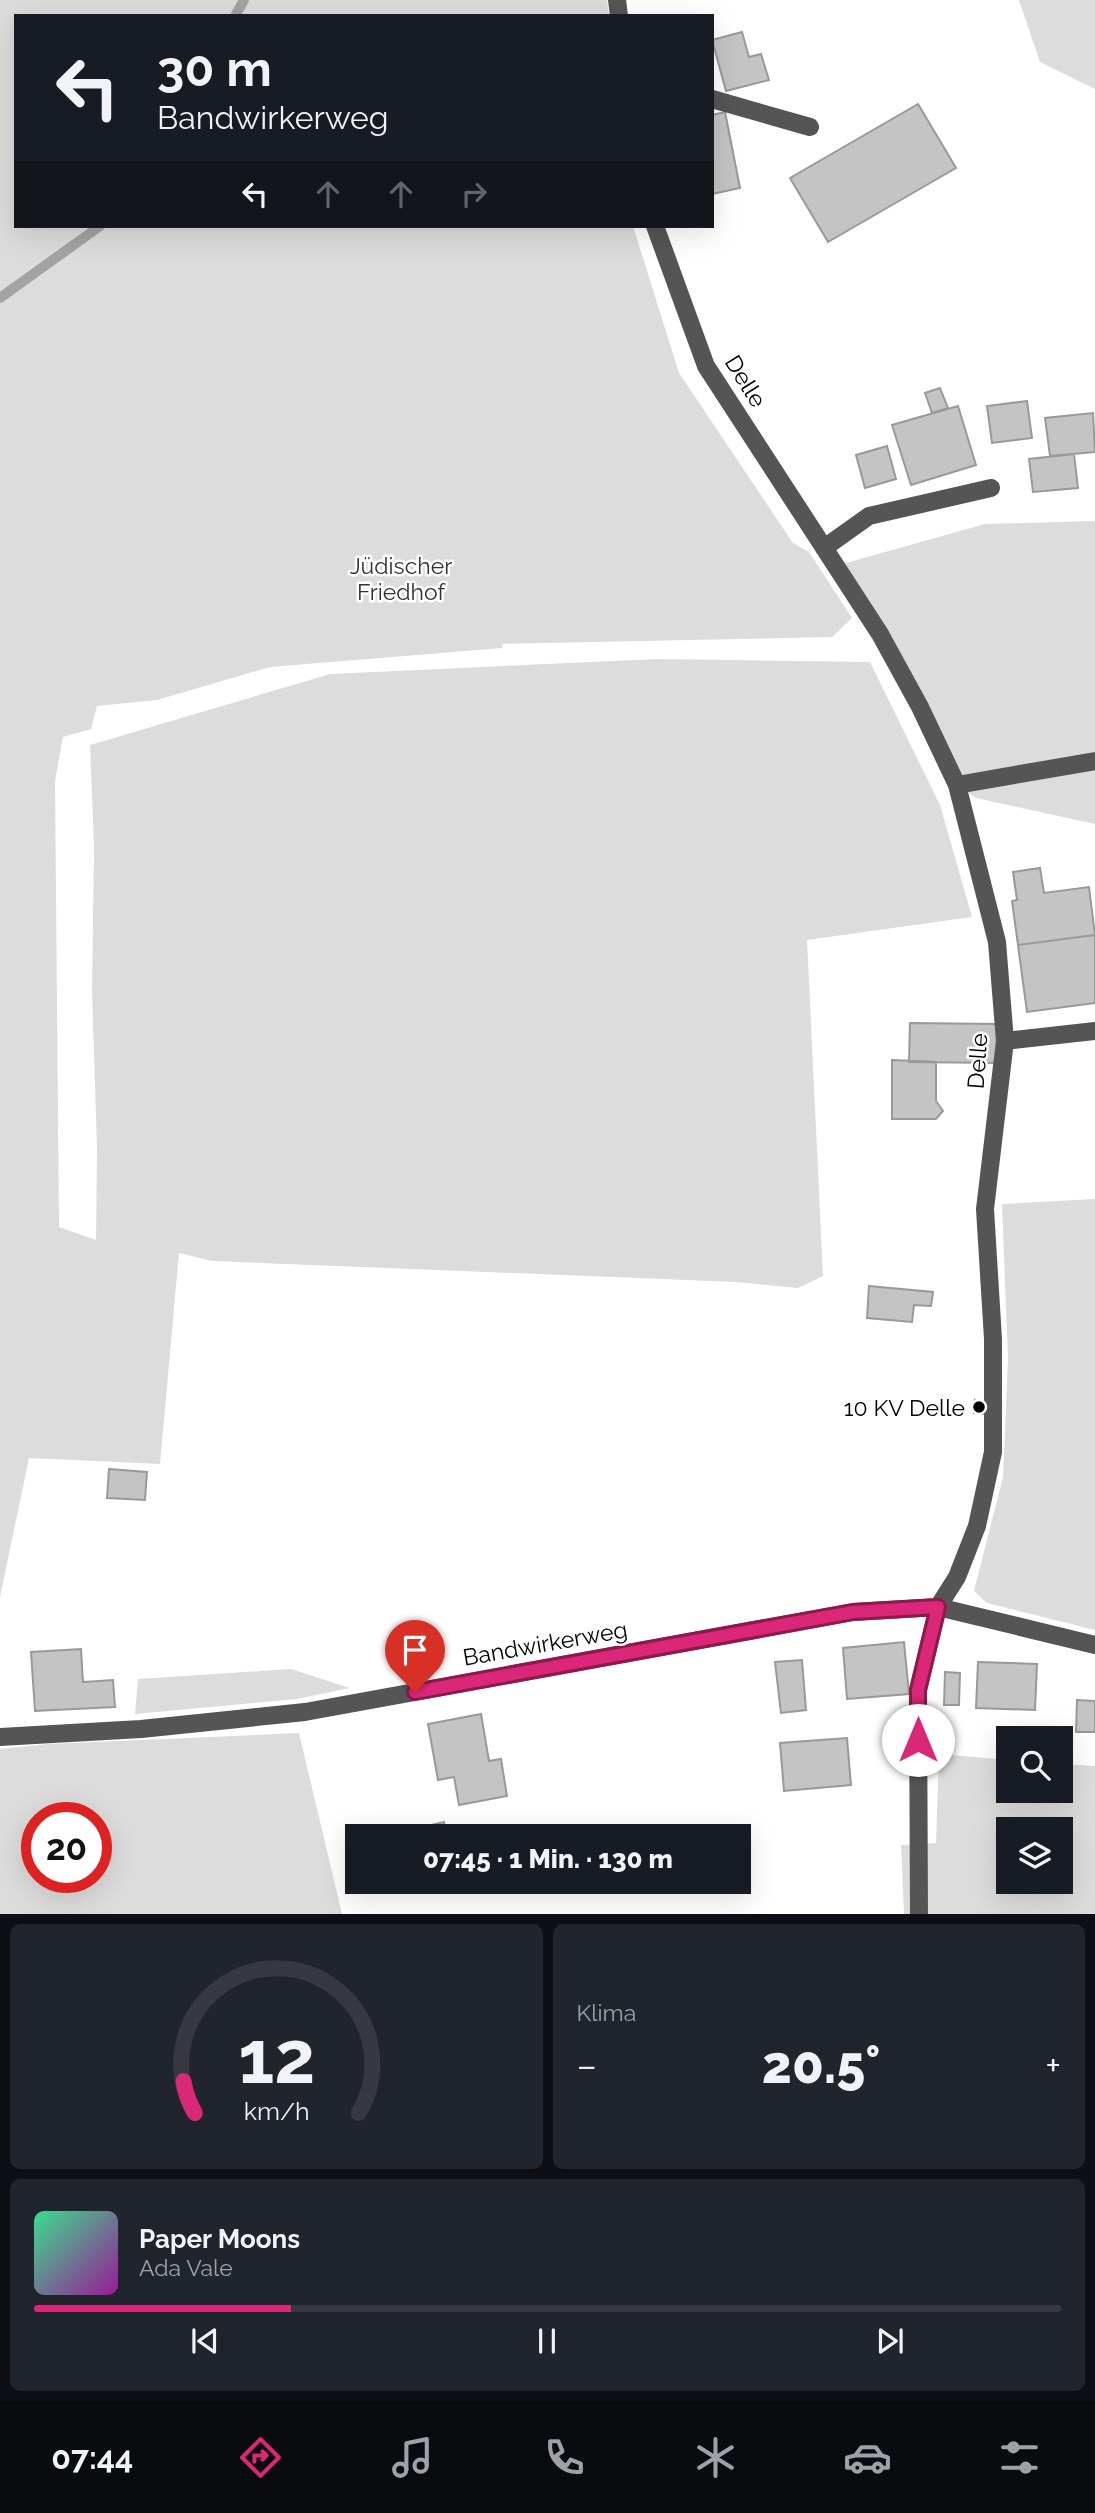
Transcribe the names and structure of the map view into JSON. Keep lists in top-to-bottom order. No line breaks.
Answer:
{"streets":{"street":["Delle","Bandwirkerweg"]},"crossings":[["Delle","Bandwirkerweg"]],"parks":["Jüdischer Friedhof"],"places":["10 KV Delle"],"page":{"turn":["30 m","Bandwirkerweg"],"limit":"20","trip":"07:45 · 1 Min. · 130 m","tile":"Klima","heat":["−","20.5°","+"],"song":["Paper Moons","Ada Vale"],"tabs":"07:44","gauge":["12","km/h"]}}
